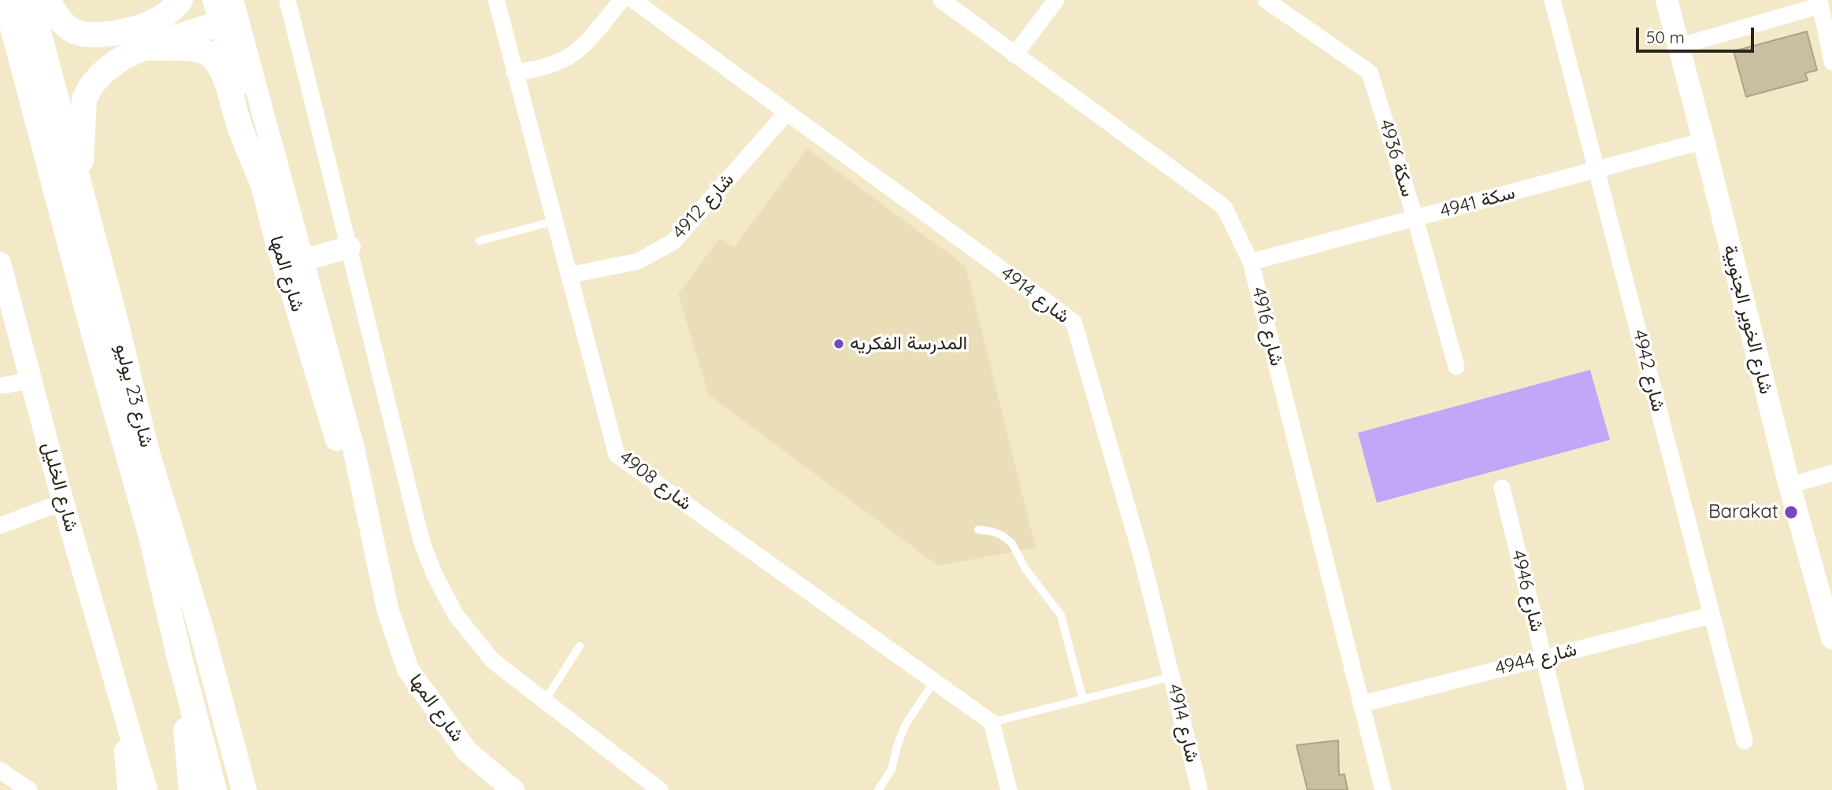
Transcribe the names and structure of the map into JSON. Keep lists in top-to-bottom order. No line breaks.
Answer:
{"streets":{"main road":["شارع 23 يوليو"],"street":["سكة 4936","سكة 4941","4912 شارع","شارع المها","4914 شارع","شارع الخوير الجنوبية","4916 شارع","4942 شارع","4908 شارع","شارع الخليل","4946 شارع","4944 شارع"]},"crossings":[["سكة 4936","سكة 4941"],["سكة 4941","شارع الخوير الجنوبية"],["سكة 4941","4916 شارع"],["سكة 4941","4942 شارع"],["4912 شارع","4914 شارع"],["4912 شارع","4908 شارع"],["4916 شارع","4944 شارع"],["4942 شارع","4944 شارع"],["4946 شارع","4944 شارع"]],"places":["المدرسة الفكريه","Barakat"],"scale_bar":"50 m"}
